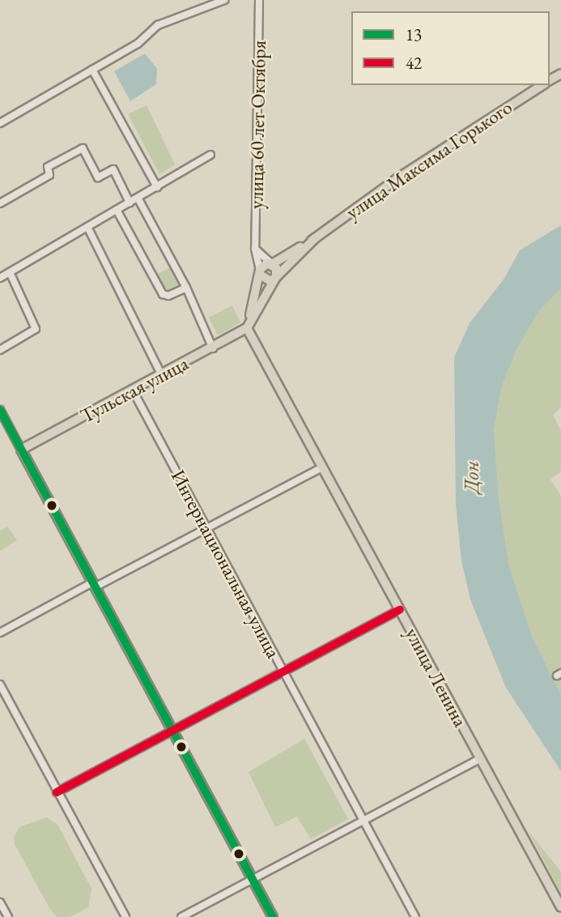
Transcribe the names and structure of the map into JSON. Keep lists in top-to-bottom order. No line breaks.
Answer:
{"streets":{"main road":["улица Максима Горького","Тульская улица","улица Ленина"],"street":["улица 60 лет Октября","Интернациональная улица"]},"crossings":[["улица 60 лет Октября","улица Максима Горького"],["улица 60 лет Октября","Тульская улица"],["улица Максима Горького","Тульская улица"],["Тульская улица","Интернациональная улица"],["Тульская улица","улица Ленина"]],"water":["Дон"],"lines":["transit line 13","transit line 42"],"legend":["13","42"]}
